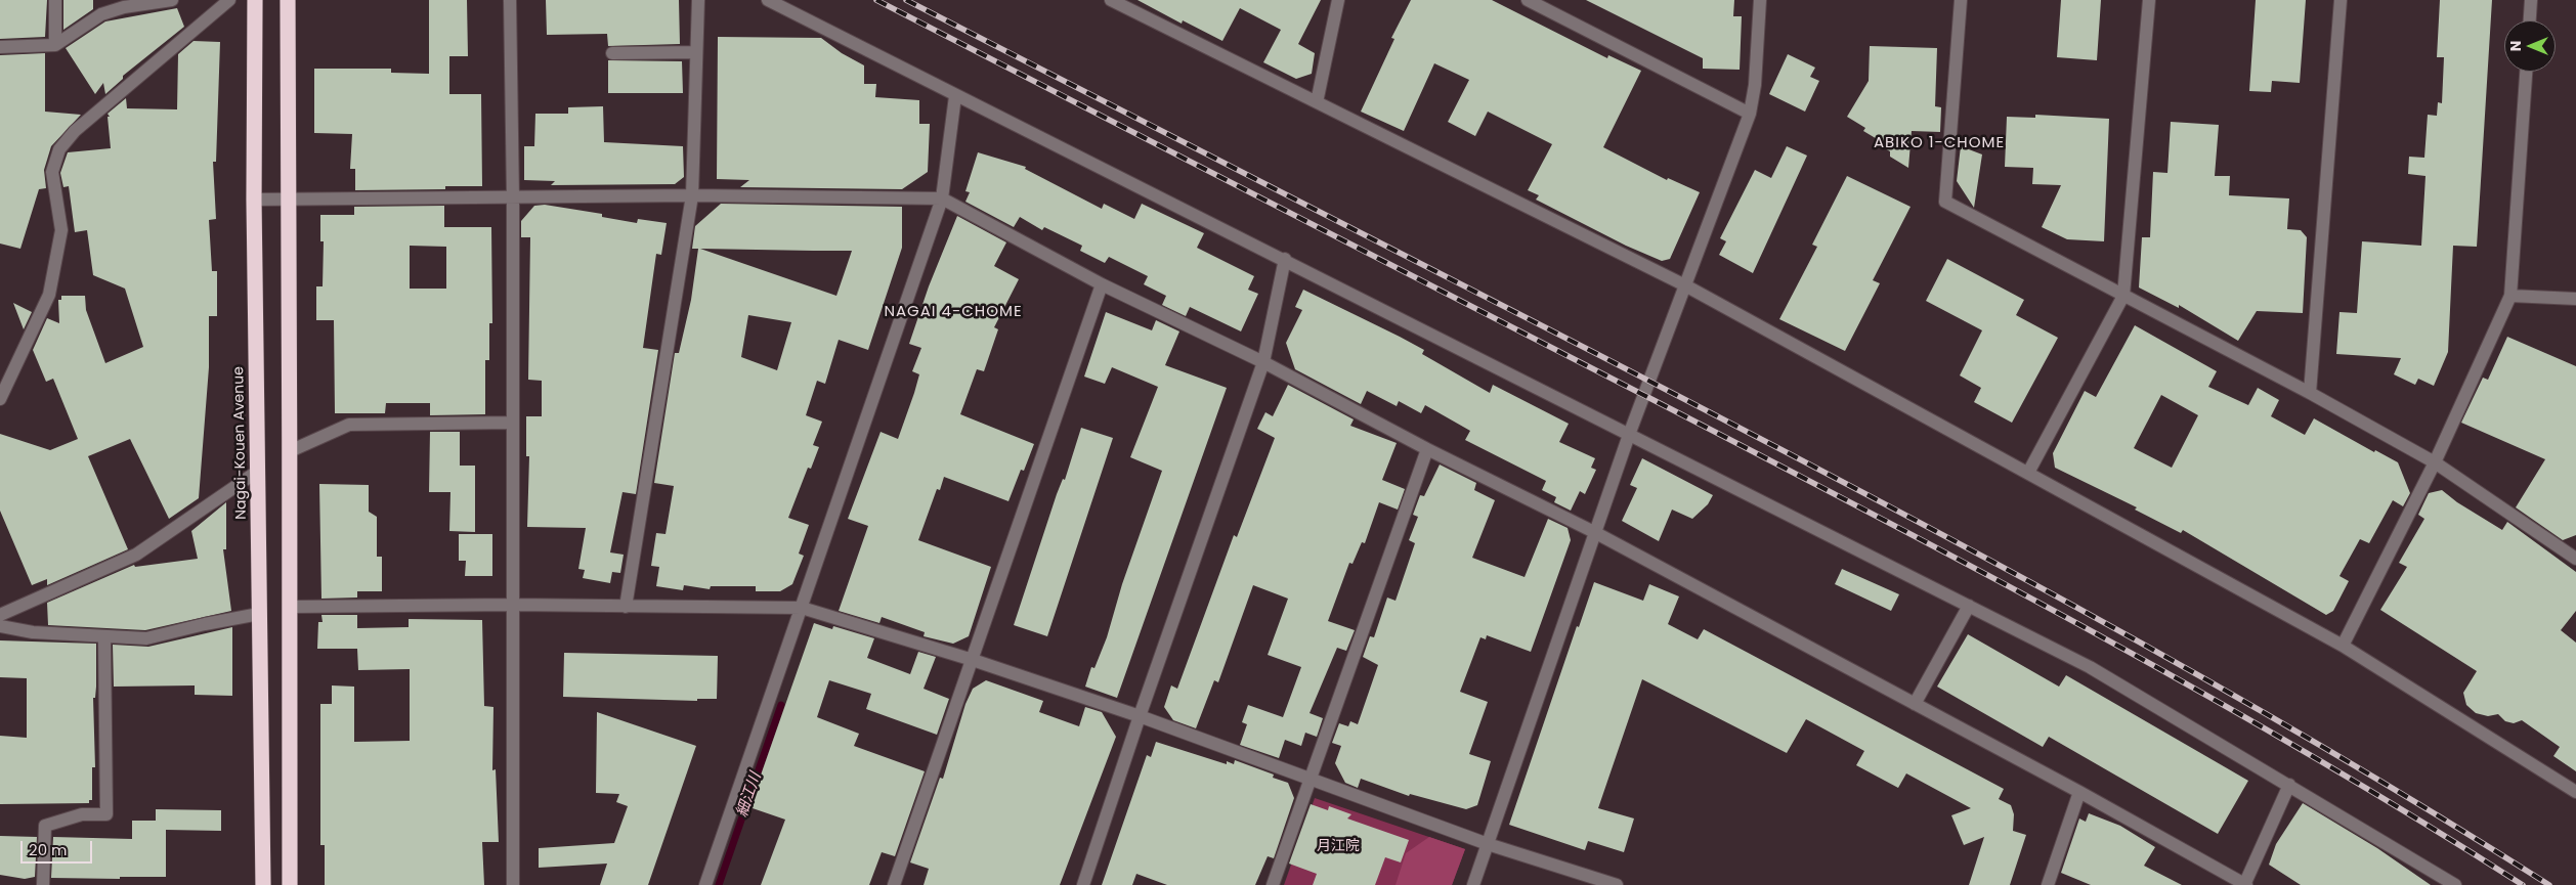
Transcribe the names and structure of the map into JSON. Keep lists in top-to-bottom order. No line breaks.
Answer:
{"streets":{"highway":["Nagai-Kouen Avenue"]},"districts":["ABIKO 1-CHOME","NAGAI 4-CHOME"],"water":["細江川"],"parks":["月江院"],"scale_bar":"20 m","north":"left"}
